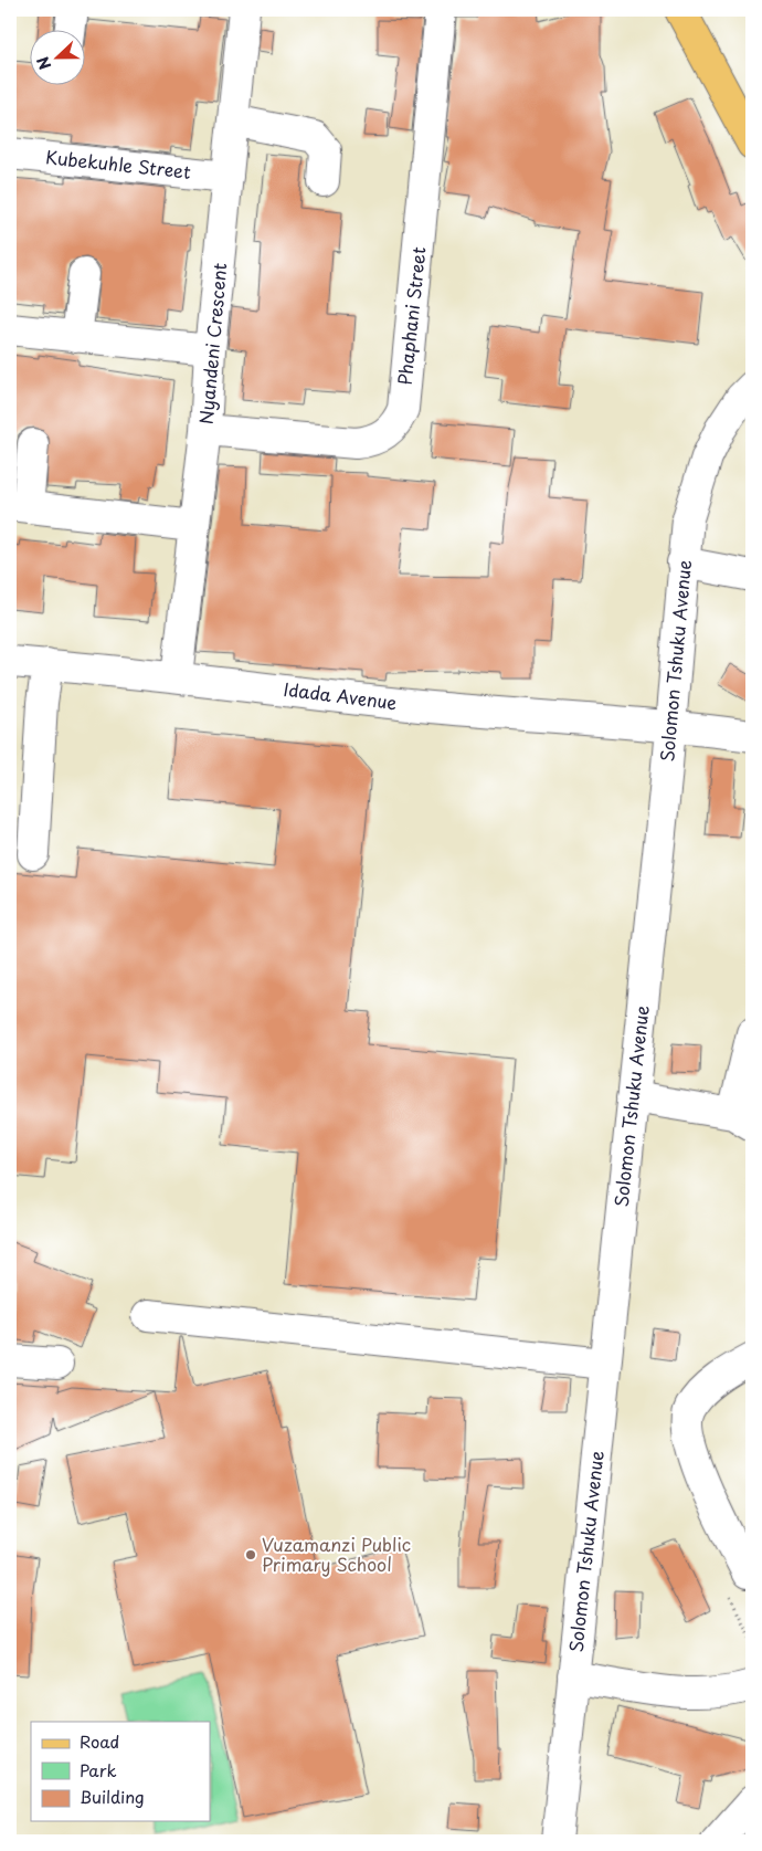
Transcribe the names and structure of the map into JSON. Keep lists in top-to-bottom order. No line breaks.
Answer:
{"streets":{"street":["Kubekuhle Street","Phaphani Street","Nyandeni Crescent","Solomon Tshuku Avenue","Idada Avenue"]},"crossings":[["Kubekuhle Street","Nyandeni Crescent"],["Phaphani Street","Nyandeni Crescent"],["Nyandeni Crescent","Idada Avenue"],["Solomon Tshuku Avenue","Idada Avenue"]],"places":["Vuzamanzi Public Primary School"],"legend":["Road","Park","Building"],"north":"left"}
